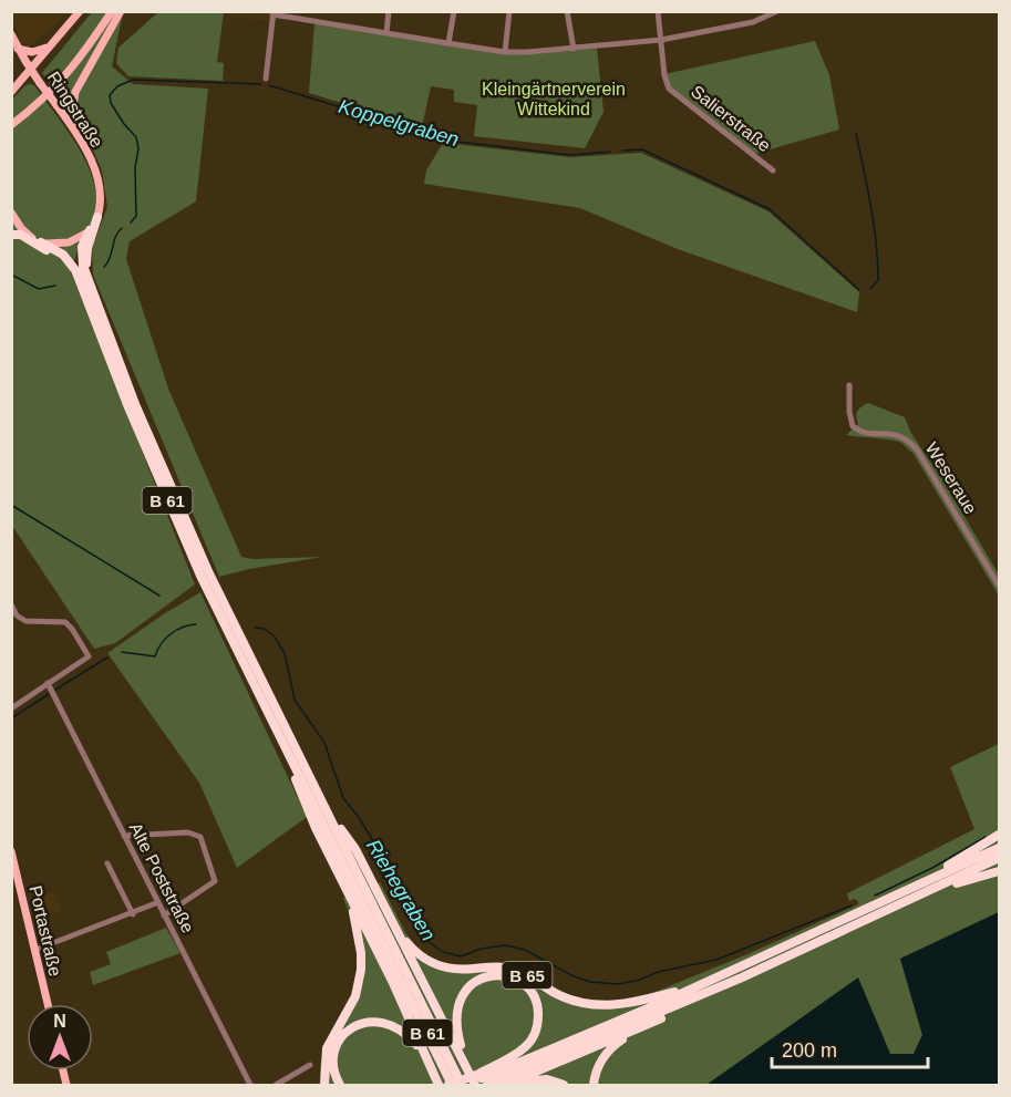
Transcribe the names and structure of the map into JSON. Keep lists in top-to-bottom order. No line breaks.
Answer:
{"streets":{"highway":["B 61","B 65"],"main road":["Ringstraße","Portastraße"],"street":["Salierstraße","Weseraue","Alte Poststraße"]},"crossings":[["Ringstraße","B 61"],["B 61","B 65"]],"water":["Koppelgraben","Riehegraben"],"parks":["Kleingärtnerverein Wittekind"],"scale_bar":"200 m","north":"top"}
